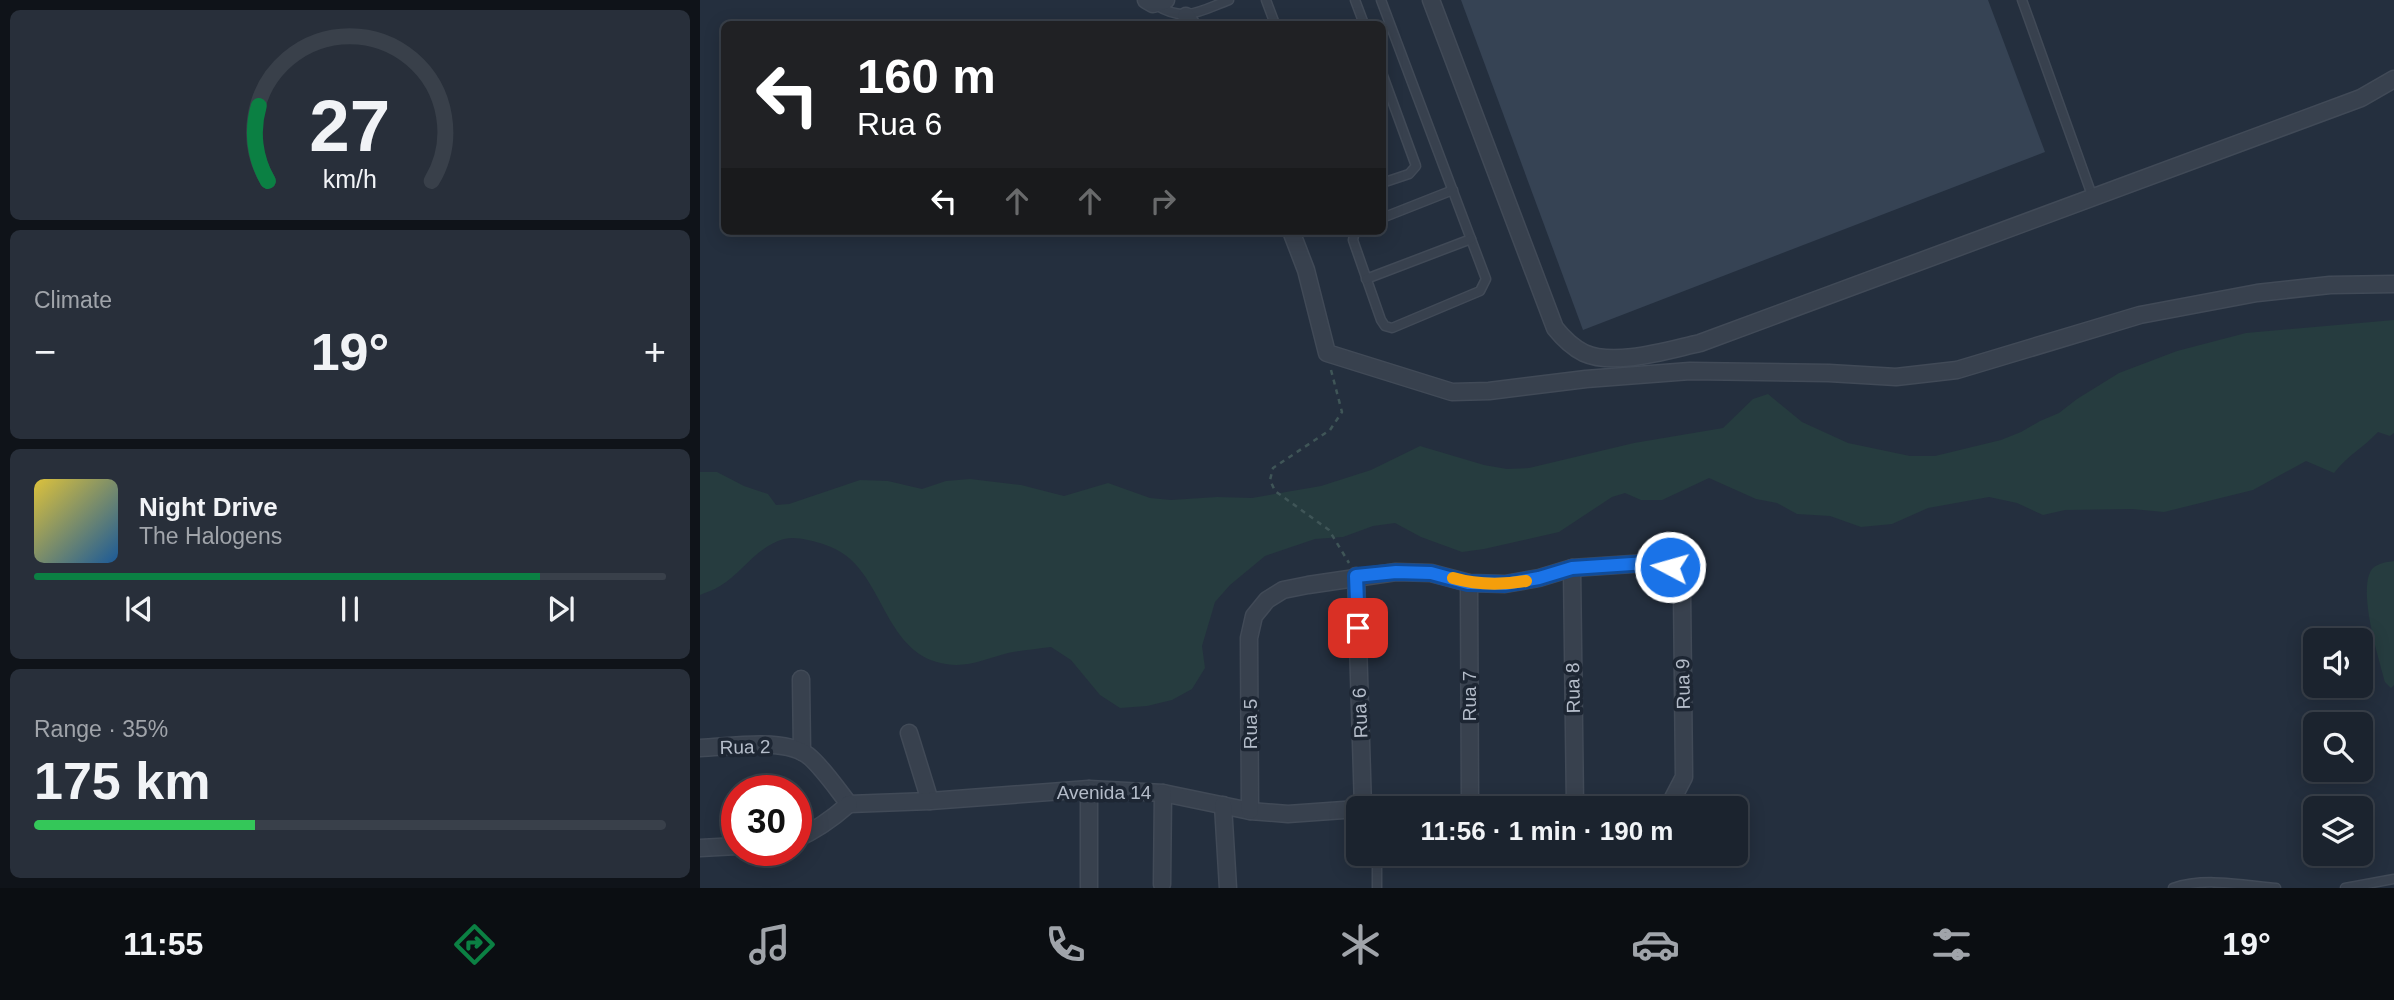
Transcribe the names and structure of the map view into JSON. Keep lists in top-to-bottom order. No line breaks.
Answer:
{"streets":{"street":["Rua 9","Rua 8","Rua 7","Rua 6","Rua 5","Rua 2","Avenida 14"]},"crossings":[["Rua 9","Rua 8"],["Rua 6","Rua 5"],["Rua 5","Avenida 14"]],"page":{"turn":["160 m","Rua 6"],"tile":["Climate",["Range · 35%","175 km"]],"heat":["−","19°","+"],"song":["Night Drive","The Halogens"],"limit":"30","trip":"11:56 · 1 min · 190 m","tabs":["11:55","19°"],"gauge":["27","km/h"]}}
